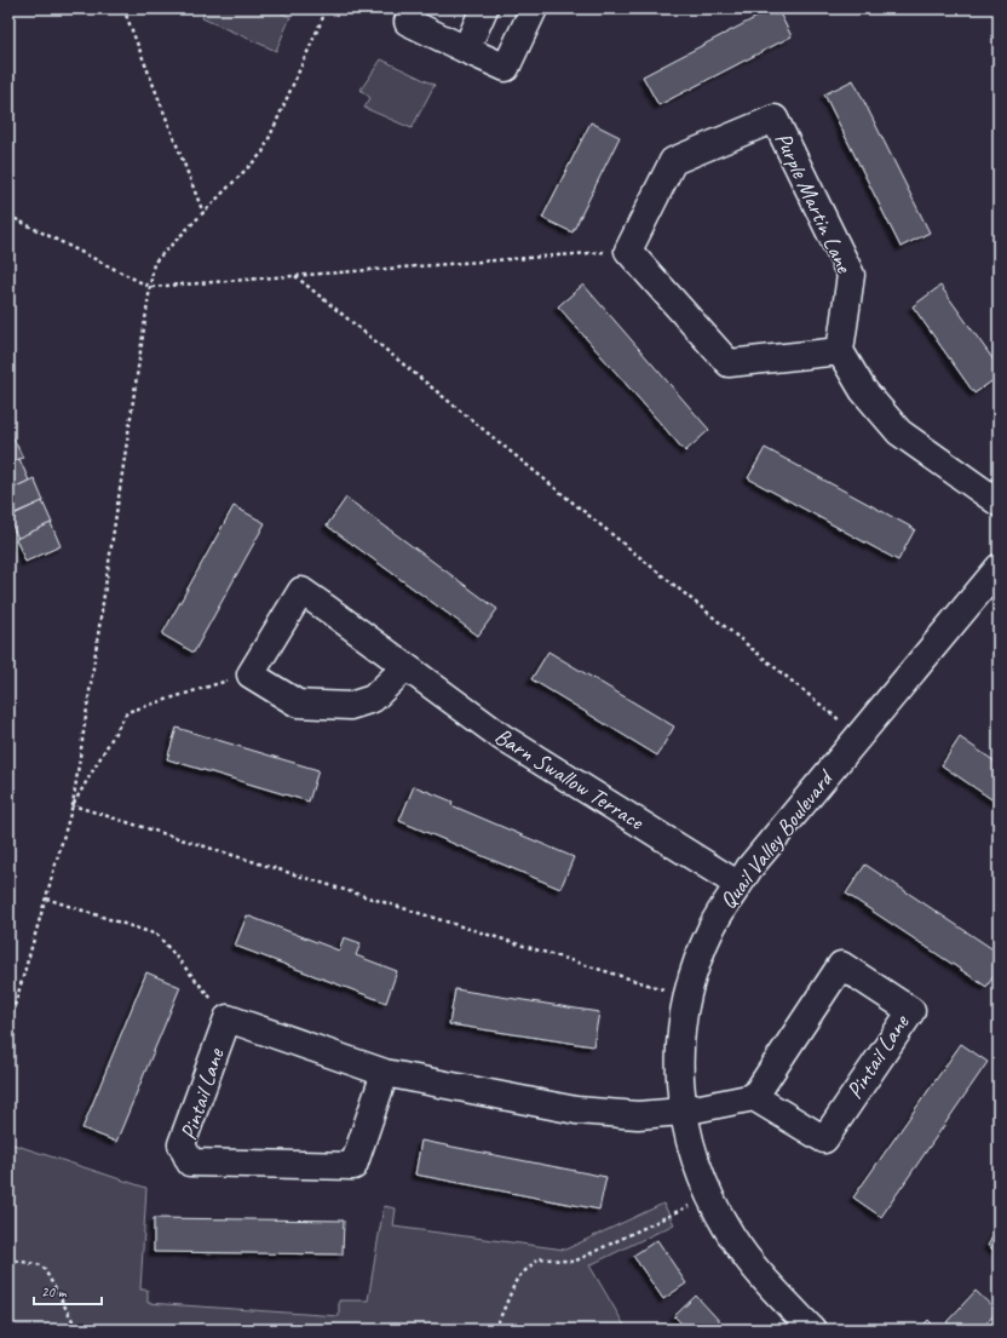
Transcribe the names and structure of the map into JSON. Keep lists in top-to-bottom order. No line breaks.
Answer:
{"streets":{"street":["Purple Martin Lane","Barn Swallow Terrace","Quail Valley Boulevard","Pintail Lane"]},"crossings":[["Barn Swallow Terrace","Quail Valley Boulevard"],["Quail Valley Boulevard","Pintail Lane"]],"scale_bar":"20 m"}
